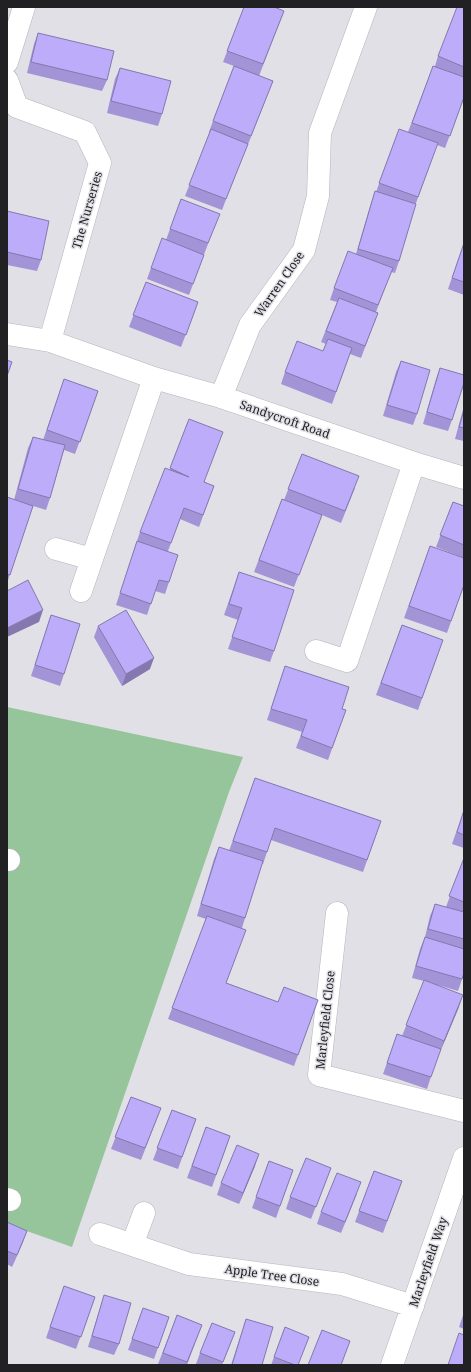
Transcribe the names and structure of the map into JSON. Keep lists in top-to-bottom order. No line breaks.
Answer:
{"streets":{"street":["The Nurseries","Warren Close","Sandycroft Road","Marleyfield Close","Marleyfield Way","Apple Tree Close"]},"crossings":[["The Nurseries","Sandycroft Road"],["Warren Close","Sandycroft Road"],["Marleyfield Way","Apple Tree Close"]]}
